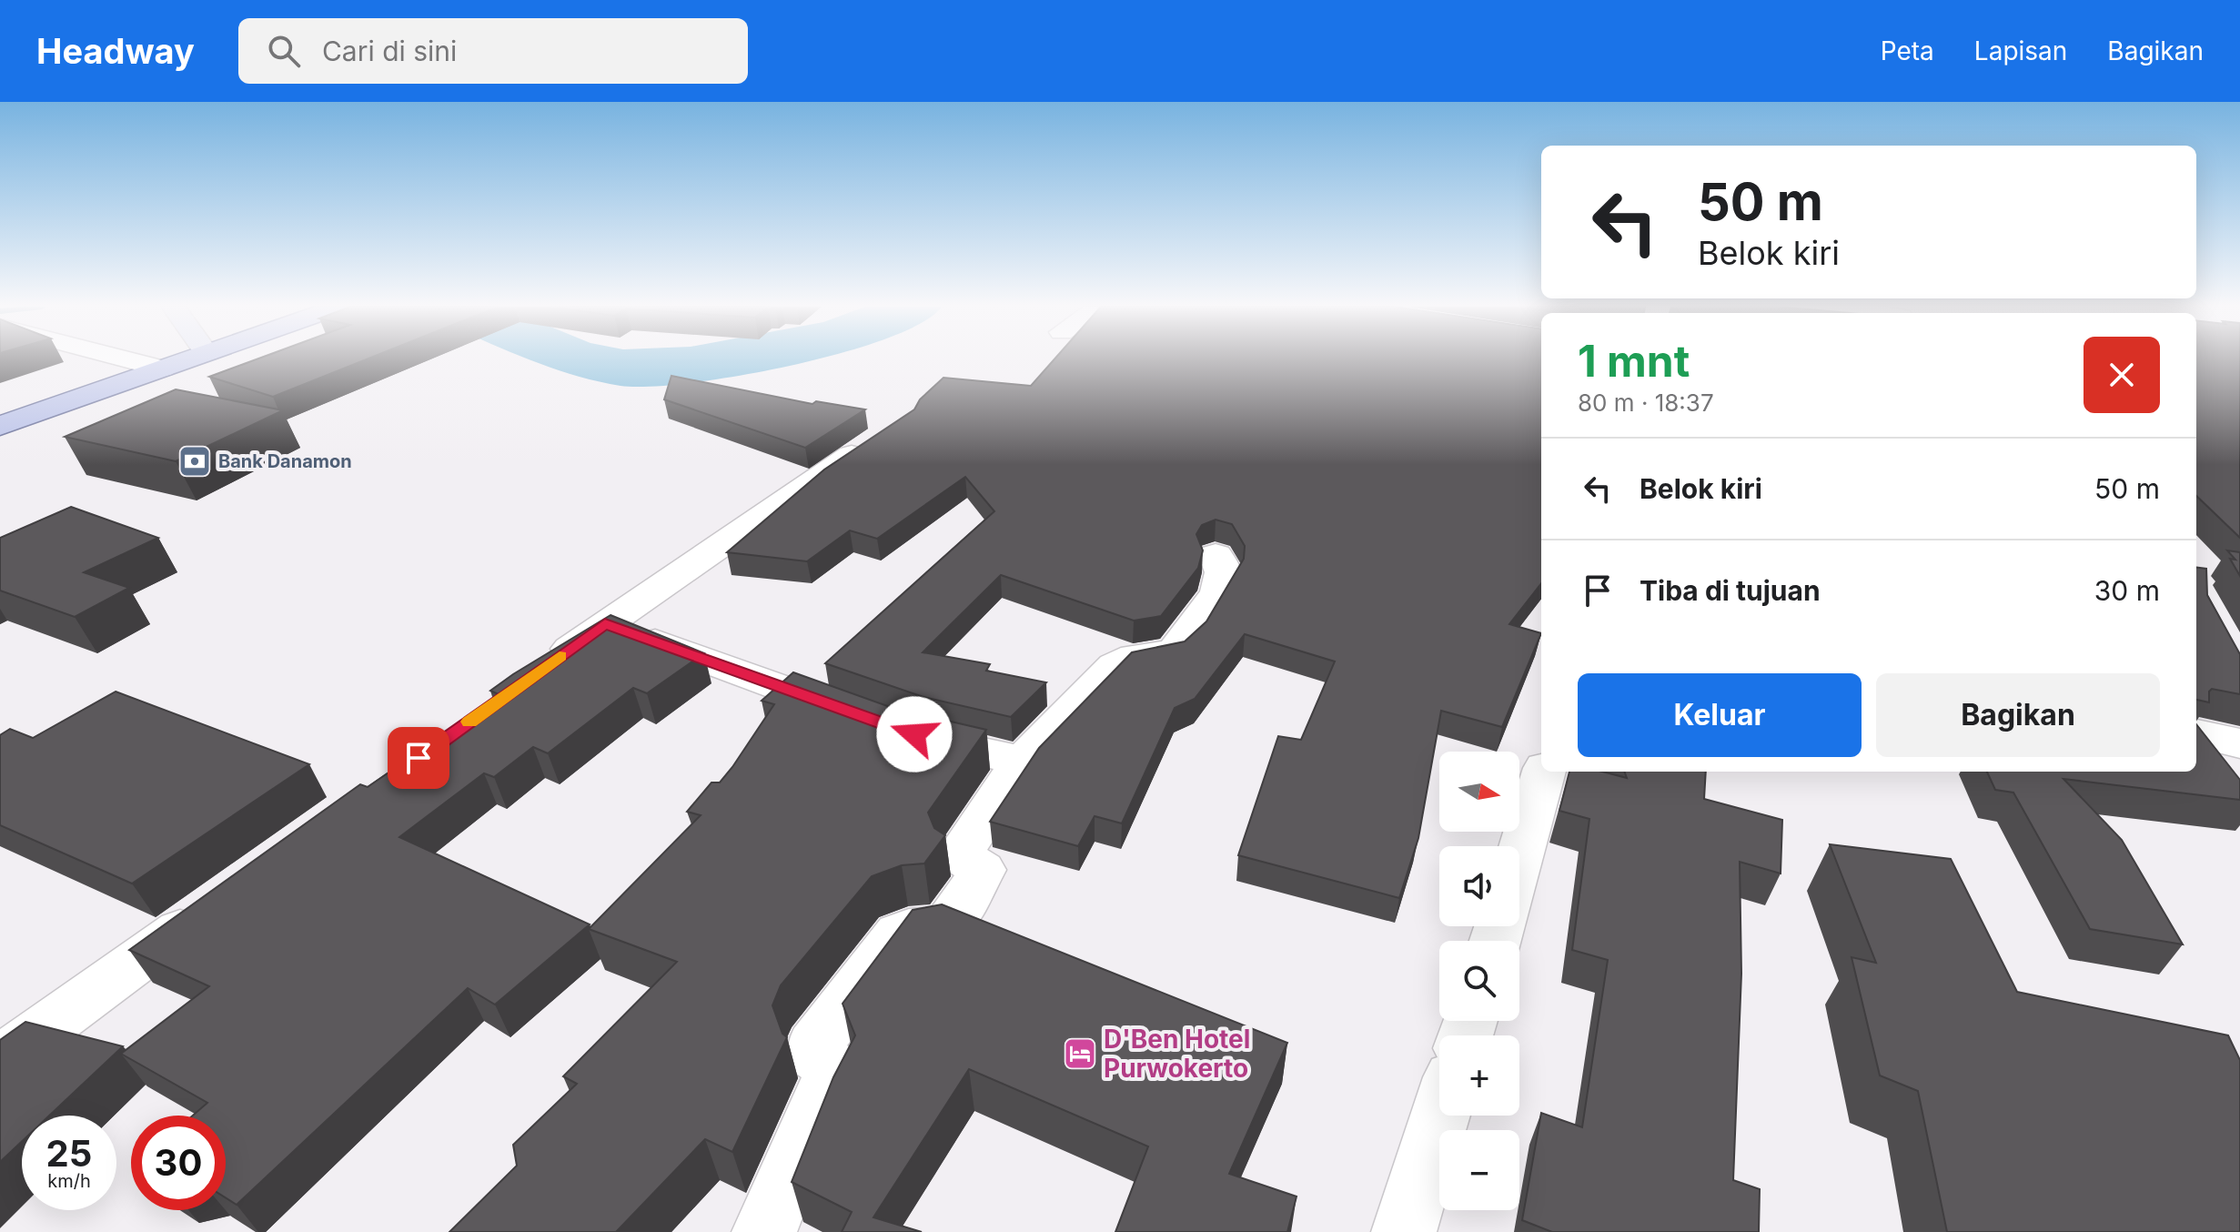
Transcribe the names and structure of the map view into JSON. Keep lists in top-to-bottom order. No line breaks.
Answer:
{"places":{"bank":["Bank Danamon"],"hotel":["D'Ben Hotel Purwokerto"]},"north":"right","page":{"header":"Headway","search":"Cari di sini","nav":["Peta","Lapisan","Bagikan"],"turn":["50 m","Belok kiri"],"heading":["1 mnt","80 m · 18:37"],"list":[{"name":"Belok kiri","value":"50 m"},{"name":"Tiba di tujuan","value":"30 m"}],"buttons":["Keluar","Bagikan"],"map_buttons":["+","−"],"speed":"25 km/h","limit":"30"}}
